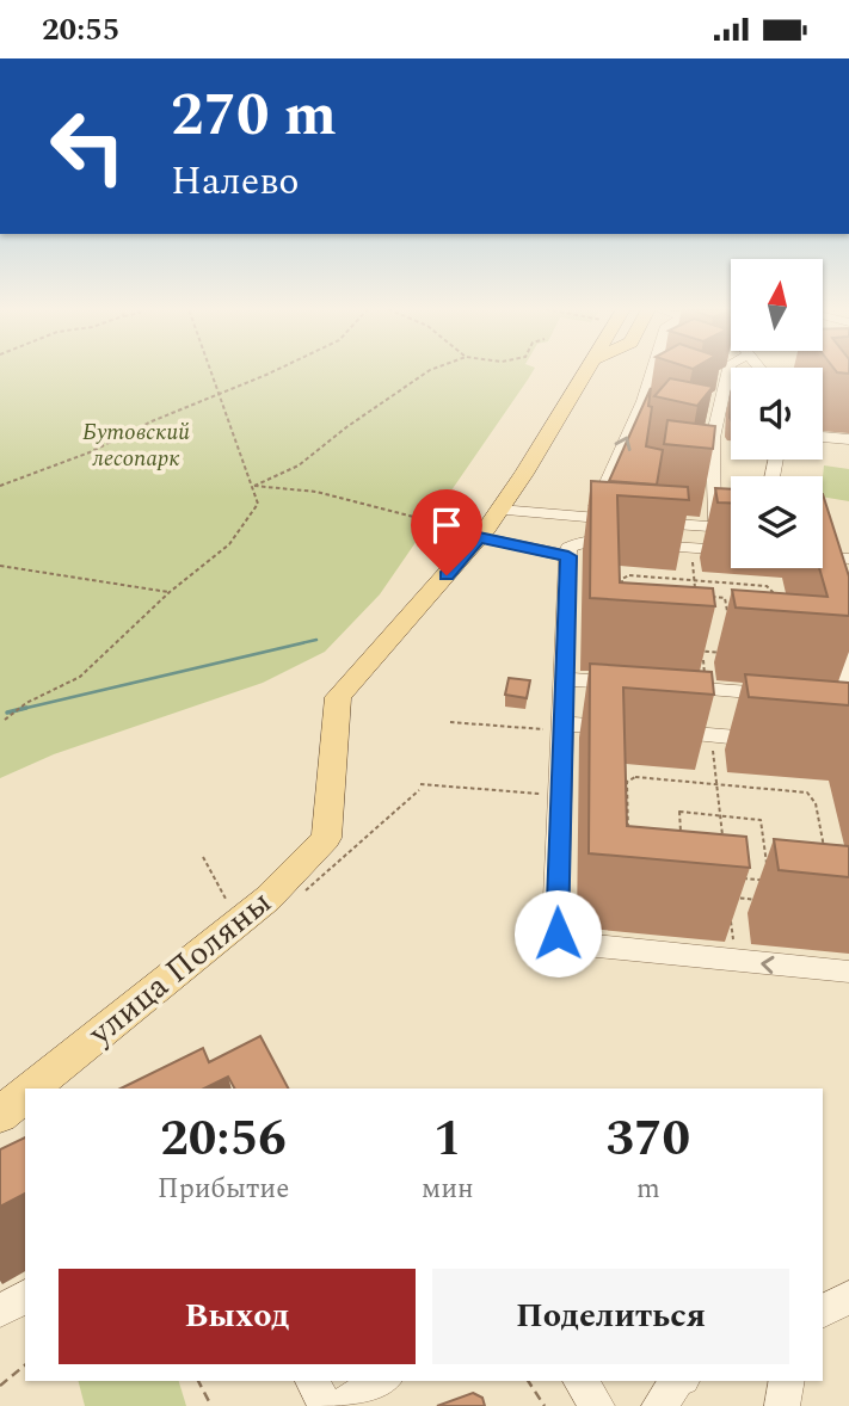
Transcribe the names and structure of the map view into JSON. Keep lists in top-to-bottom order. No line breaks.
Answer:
{"streets":{"main road":["улица Поляны"]},"parks":["Бутовский лесопарк"],"north":"top","page":{"status":"20:55","turn":["270 m","Налево"],"eta":["20:56","Прибытие","1","мин","370","m"],"buttons":["Выход","Поделиться"]}}
